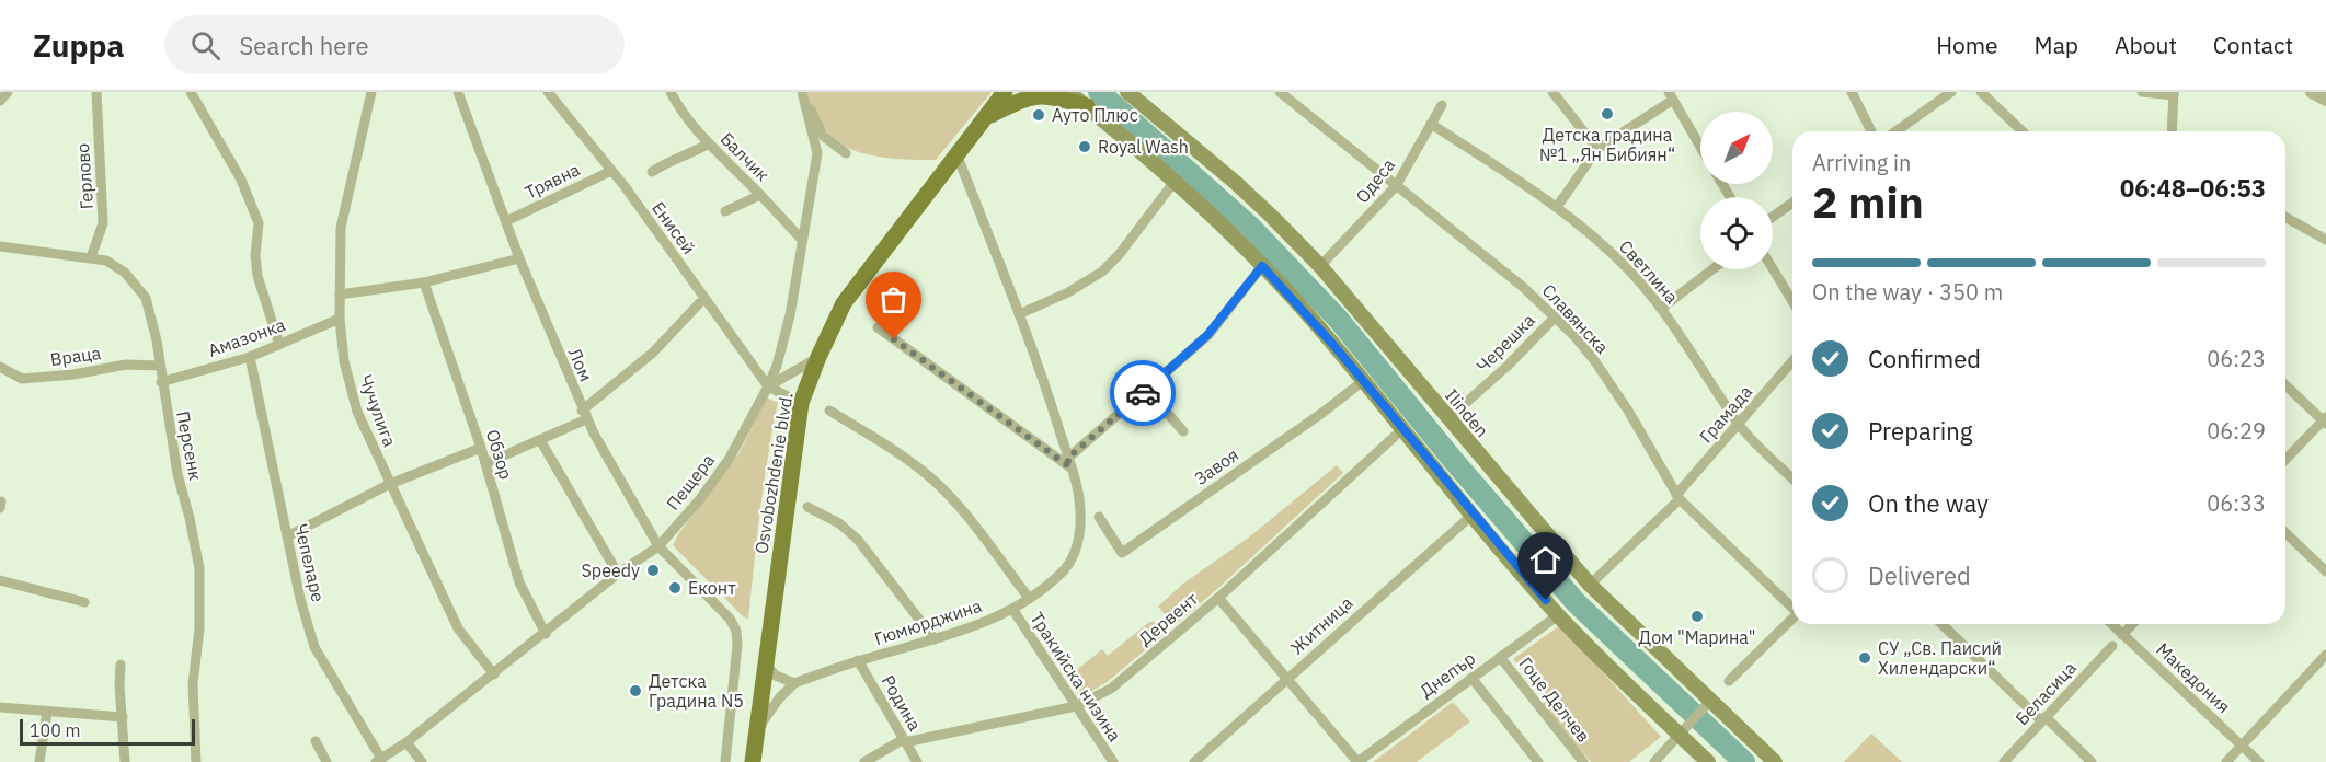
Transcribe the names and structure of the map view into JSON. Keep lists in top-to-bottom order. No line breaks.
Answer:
{"streets":{"main road":["Ilinden","Osvobozhdenie blvd."],"street":["Балчик","Герлово","Трявна","Одеса","Енисей","Светлина","Славянска","Амазонка","Черешка","Враца","Лом","Чучулига","Грамада","Персенк","Обзор","Завоя","Пещера","Чепеларе","Дервент","Гюмюрджина","Житница","Днепър","Тракийска низина","Македония","Беласица","Гоце Делчев","Родина"]},"crossings":[["Балчик","Пещера"],["Герлово","Персенк"],["Трявна","Енисей"],["Трявна","Лом"],["Одеса","Светлина"],["Одеса","Славянска"],["Одеса","Ilinden"],["Енисей","Пещера"],["Светлина","Грамада"],["Славянска","Черешка"],["Славянска","Грамада"],["Амазонка","Чучулига"],["Амазонка","Персенк"],["Амазонка","Чепеларе"],["Черешка","Ilinden"],["Враца","Персенк"],["Лом","Пещера"],["Чучулига","Пещера"],["Ilinden","Грамада"],["Обзор","Пещера"],["Osvobozhdenie blvd.","Гюмюрджина"],["Пещера","Чепеларе"],["Дервент","Тракийска низина"],["Дервент","Родина"],["Гюмюрджина","Тракийска низина"],["Гюмюрджина","Родина"],["Днепър","Гоце Делчев"]],"places":["Детска градина №1 „Ян Бибиян“","Ауто Плюс","Royal Wash","Speedy","Еконт","Дом \"Марина\"","СУ „Св. Паисий Хилендарски“","Детска Градина N5"],"scale_bar":"100 m","north":"top right","page":{"header":"Zuppa","search":"Search here","nav":["Home","Map","About","Contact"],"heading":["2 min","Arriving in","06:48–06:53"],"bar":"On the way · 350 m","list":[["Confirmed","06:23"],["Preparing","06:29"],["On the way","06:33"],"Delivered"],"scale":"100 m"}}
